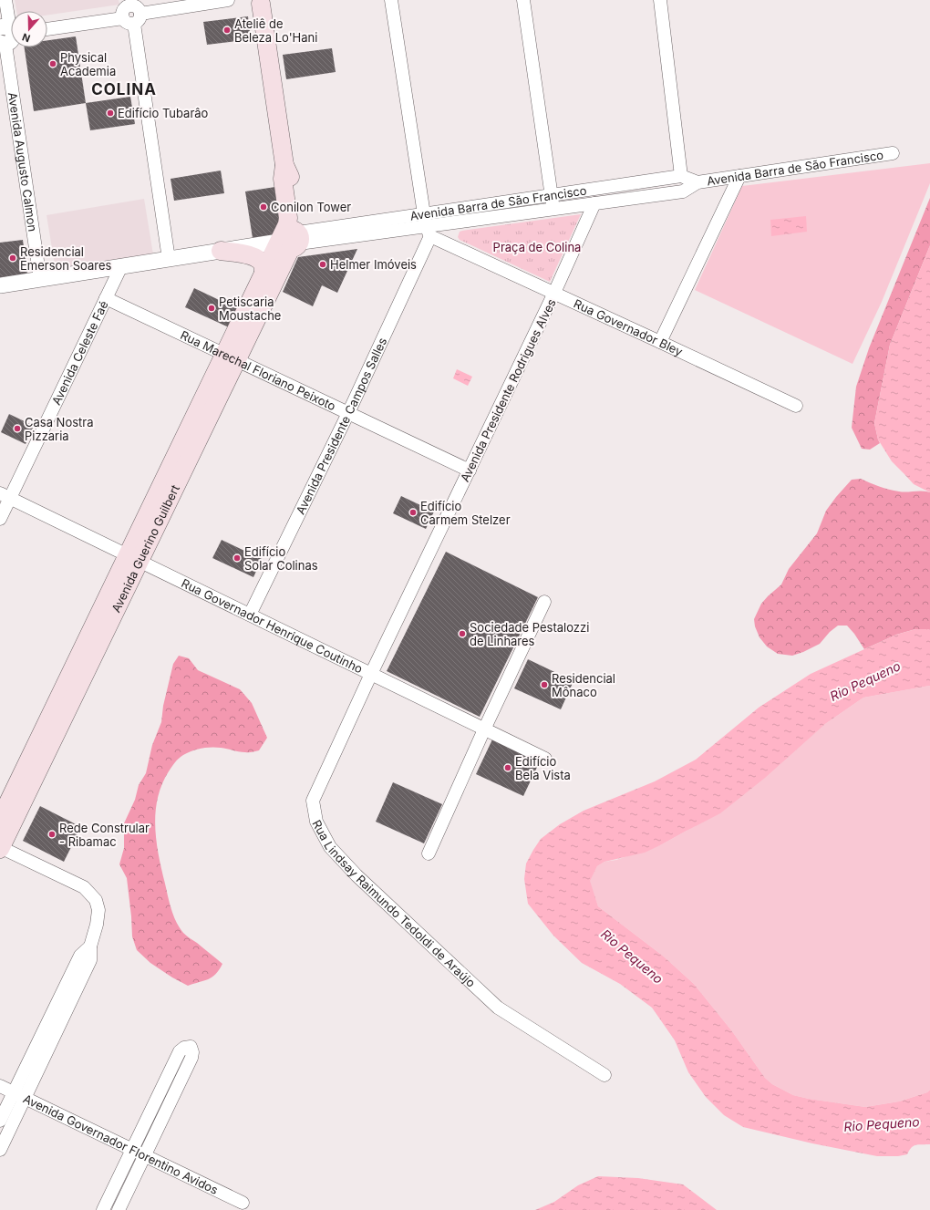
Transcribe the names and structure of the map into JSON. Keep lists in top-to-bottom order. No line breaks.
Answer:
{"streets":{"main road":["Avenida Guerino Guilbert"],"street":["Avenida Augusto Calmon","Avenida Barra de São Francisco","Rua Governador Bley","Avenida Celeste Faé","Rua Marechal Floriano Peixoto","Avenida Presidente Rodrigues Alves","Avenida Presidente Campos Salles","Rua Governador Henrique Coutinho","Rua Lindsay Raimundo Tedoldi de Araújo","Avenida Governador Florentino Avidos"]},"crossings":[["Avenida Augusto Calmon","Avenida Barra de São Francisco"],["Avenida Barra de São Francisco","Rua Governador Bley"],["Avenida Barra de São Francisco","Avenida Celeste Faé"],["Avenida Barra de São Francisco","Avenida Presidente Rodrigues Alves"],["Avenida Barra de São Francisco","Avenida Presidente Campos Salles"],["Avenida Barra de São Francisco","Avenida Guerino Guilbert"],["Rua Governador Bley","Avenida Presidente Rodrigues Alves"],["Rua Governador Bley","Avenida Presidente Campos Salles"],["Avenida Celeste Faé","Rua Marechal Floriano Peixoto"],["Avenida Celeste Faé","Rua Governador Henrique Coutinho"],["Rua Marechal Floriano Peixoto","Avenida Presidente Rodrigues Alves"],["Rua Marechal Floriano Peixoto","Avenida Presidente Campos Salles"],["Rua Marechal Floriano Peixoto","Avenida Guerino Guilbert"],["Avenida Presidente Rodrigues Alves","Rua Governador Henrique Coutinho"],["Avenida Presidente Rodrigues Alves","Rua Lindsay Raimundo Tedoldi de Araújo"],["Avenida Presidente Campos Salles","Rua Governador Henrique Coutinho"],["Avenida Guerino Guilbert","Rua Governador Henrique Coutinho"],["Rua Governador Henrique Coutinho","Rua Lindsay Raimundo Tedoldi de Araújo"]],"districts":["COLINA"],"water":["Rio Pequeno"],"parks":["Praça de Colina"],"places":["Ateliê de Beleza Lo'Hani","Physical Academia","Edifício Tubarâo","Conilon Tower","Residencial Emerson Soares","Helmer Imóveis","Petiscaria Moustache","Casa Nostra Pizzaria","Edifício Carmem Stelzer","Edifício Solar Colinas","Sociedade Pestalozzi de Linhares","Residencial Mônaco","Edifício Bela Vista","Rede Constrular - Ribamac"],"north":"bottom"}
